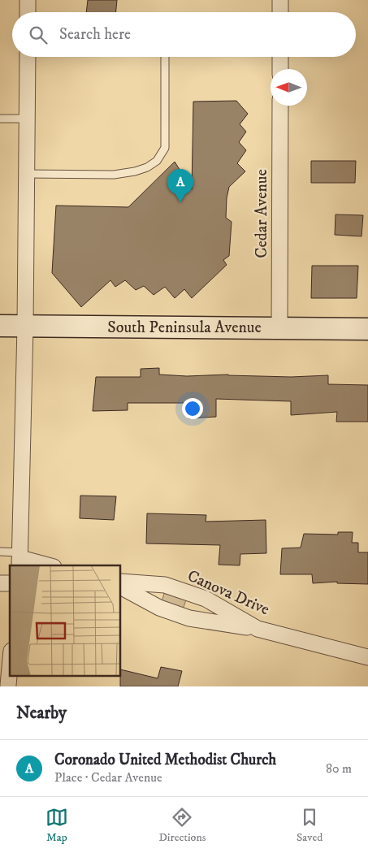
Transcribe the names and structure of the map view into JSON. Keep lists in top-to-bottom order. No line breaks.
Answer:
{"streets":{"main road":["South Peninsula Avenue"],"street":["Cedar Avenue","Canova Drive"]},"crossings":[["Cedar Avenue","South Peninsula Avenue"]],"north":"left","page":{"search":"Search here","pins":"A","heading":"Nearby","list":[{"mark":"A","name":"Coronado United Methodist Church","note":"Place · Cedar Avenue","value":"80 m"}],"nav":["Map","Directions","Saved"]}}
